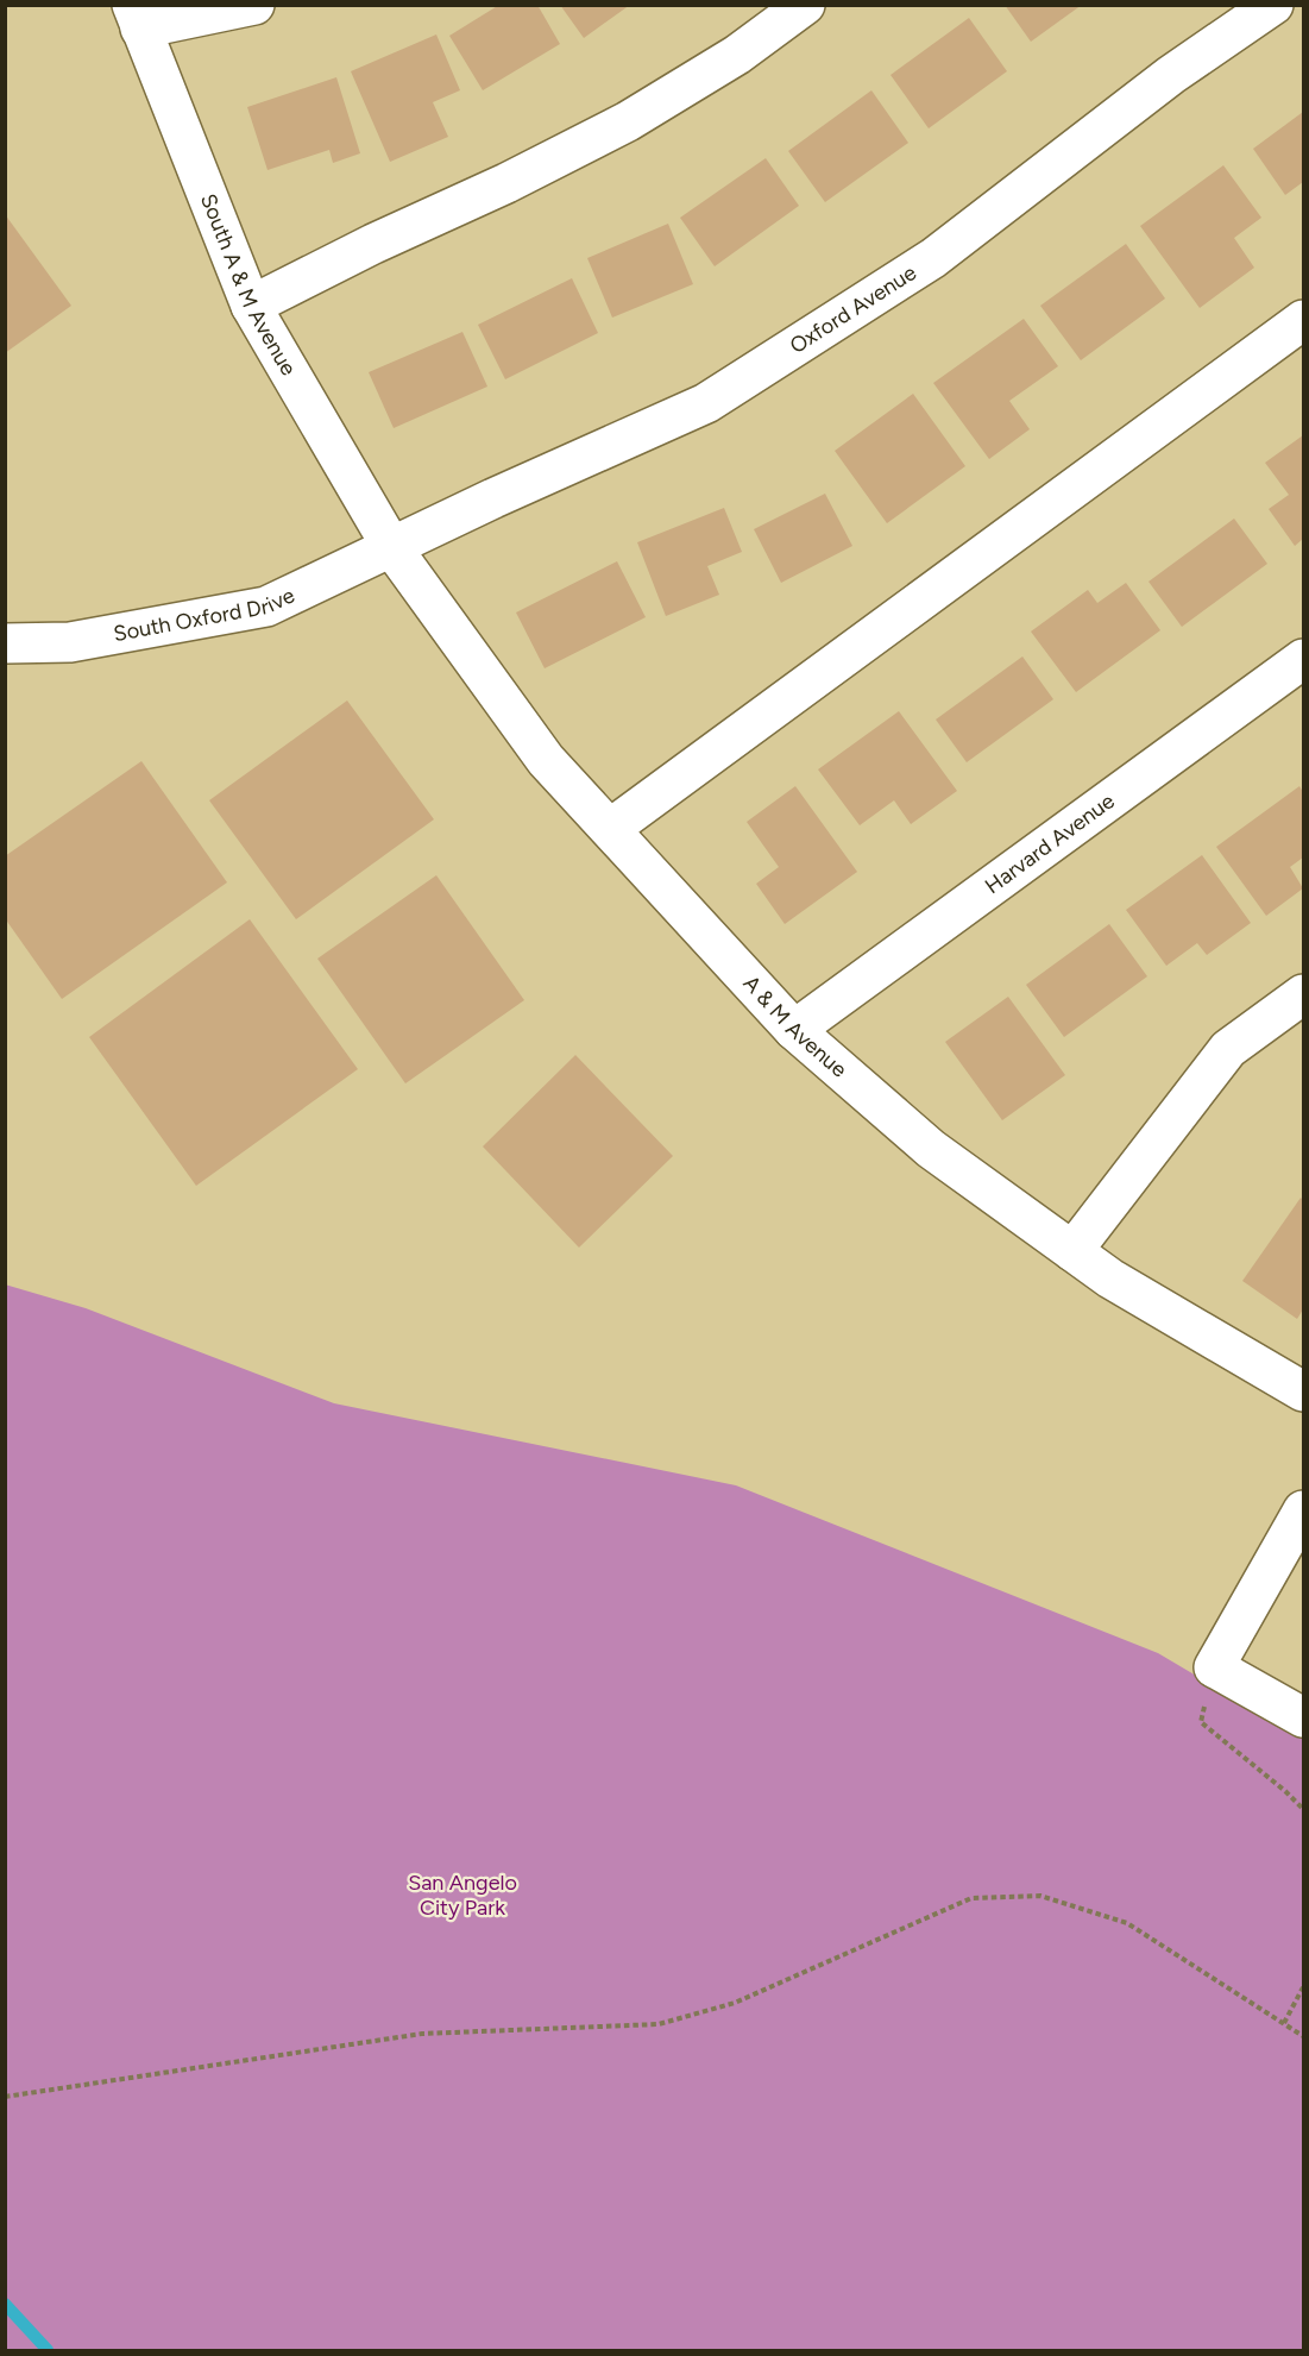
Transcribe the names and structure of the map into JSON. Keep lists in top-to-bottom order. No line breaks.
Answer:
{"streets":{"street":["South A & M Avenue","Oxford Avenue","South Oxford Drive","Harvard Avenue","A & M Avenue"]},"crossings":[["South A & M Avenue","Oxford Avenue"],["South A & M Avenue","South Oxford Drive"],["South A & M Avenue","A & M Avenue"],["Oxford Avenue","South Oxford Drive"],["Oxford Avenue","A & M Avenue"],["South Oxford Drive","A & M Avenue"],["Harvard Avenue","A & M Avenue"]],"parks":["San Angelo City Park"]}
